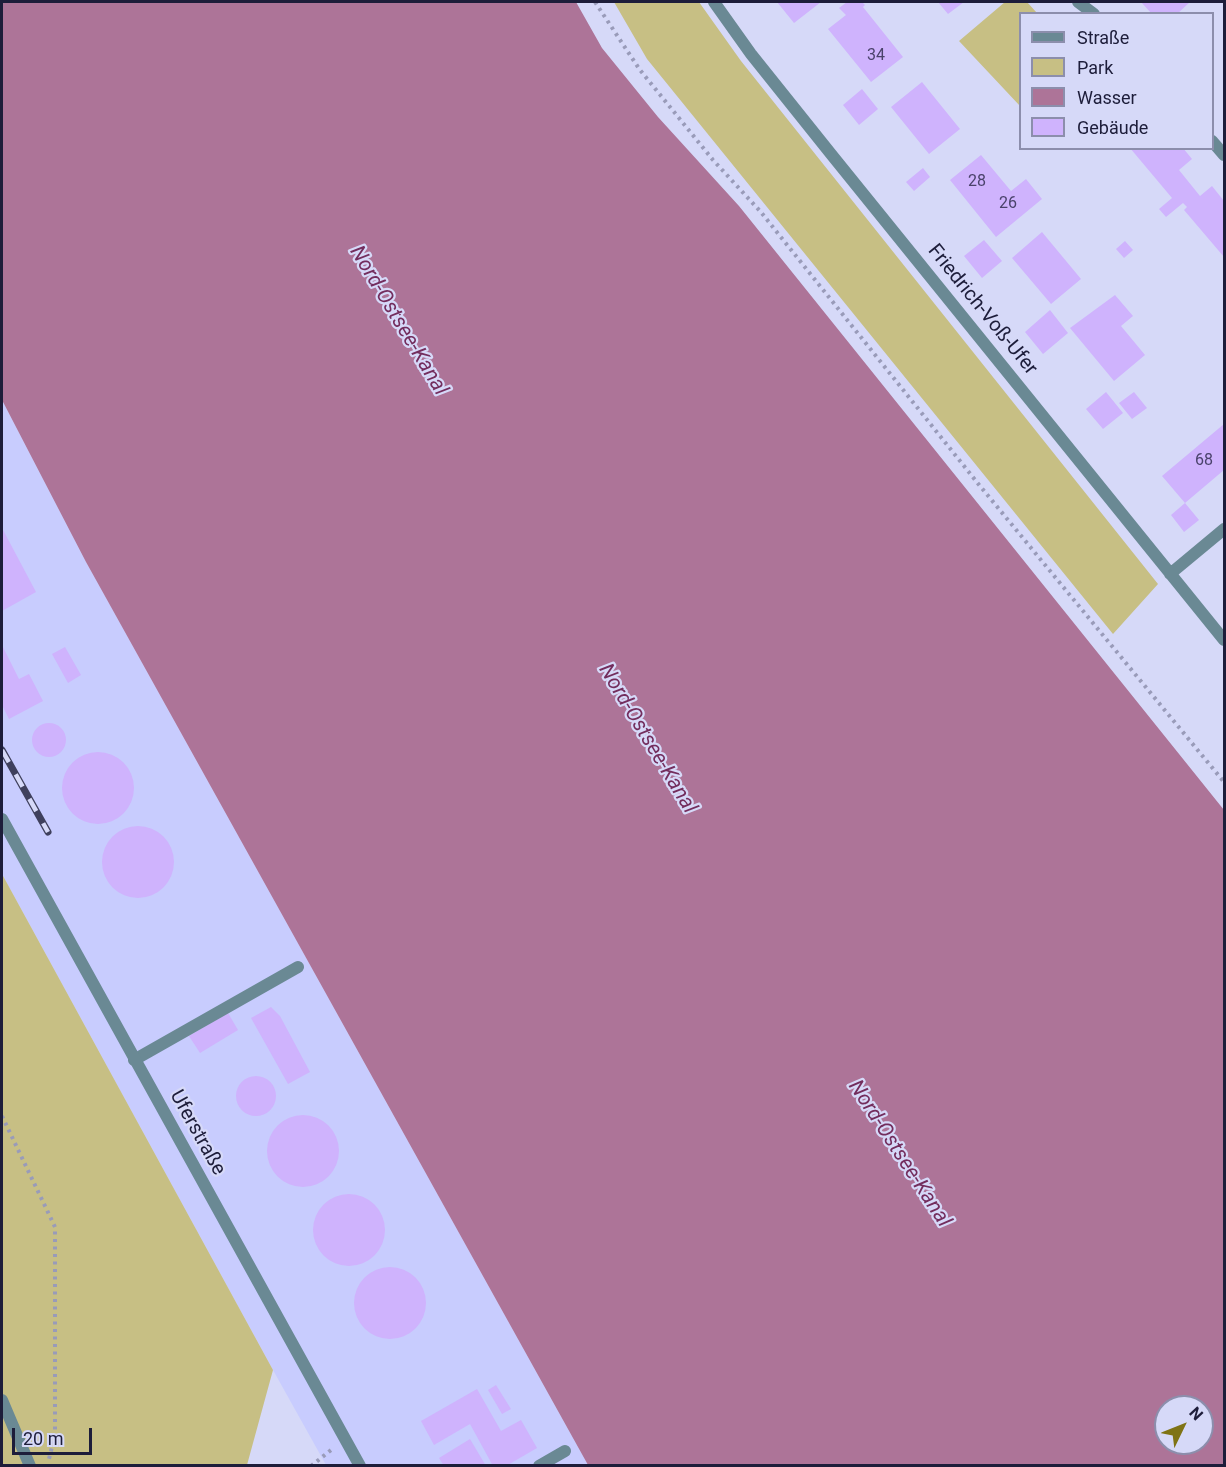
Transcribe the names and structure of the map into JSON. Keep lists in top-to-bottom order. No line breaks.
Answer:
{"streets":{"street":["Friedrich-Voß-Ufer","Uferstraße"]},"water":["Nord-Ostsee-Kanal"],"house_numbers":["34","28","26","68"],"legend":["Straße","Park","Wasser","Gebäude"],"scale_bar":"20 m","north":"top right"}
